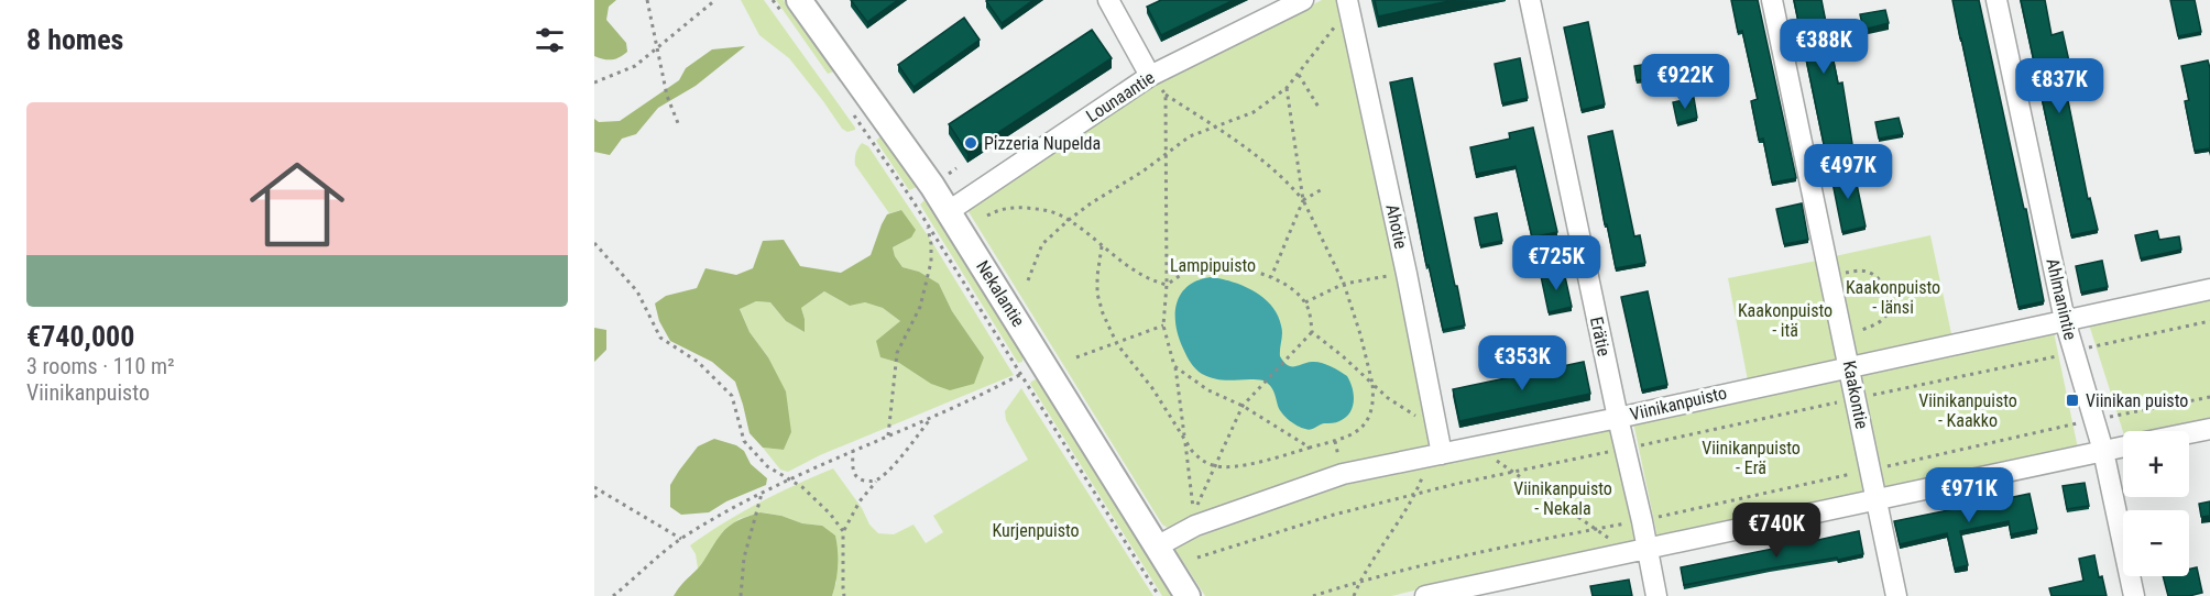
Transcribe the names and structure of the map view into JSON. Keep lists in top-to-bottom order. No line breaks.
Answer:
{"streets":{"main road":["Nekalantie"],"street":["Lounaantie","Ahotie","Ahlmanintie","Erätie","Kaakontie","Viinikanpuisto"]},"crossings":[["Lounaantie","Nekalantie"],["Ahotie","Viinikanpuisto"],["Nekalantie","Viinikanpuisto"],["Ahlmanintie","Viinikanpuisto"],["Erätie","Viinikanpuisto"],["Kaakontie","Viinikanpuisto"]],"parks":["Lampipuisto","Kaakonpuisto - länsi","Kaakonpuisto - itä","Viinikanpuisto - Kaakko","Viinikanpuisto - Erä","Viinikanpuisto - Nekala","Kurjenpuisto"],"places":{"other":["Pizzeria Nupelda"],"transit":["Viinikan puisto"]},"page":{"heading":"8 homes","price":["€388K","€922K","€837K","€497K","€725K","€353K","€971K","€740K"],"list":[{"name":"€740,000","note":"3 rooms · 110 m² · Viinikanpuisto"}],"map_buttons":["+","−"]}}
